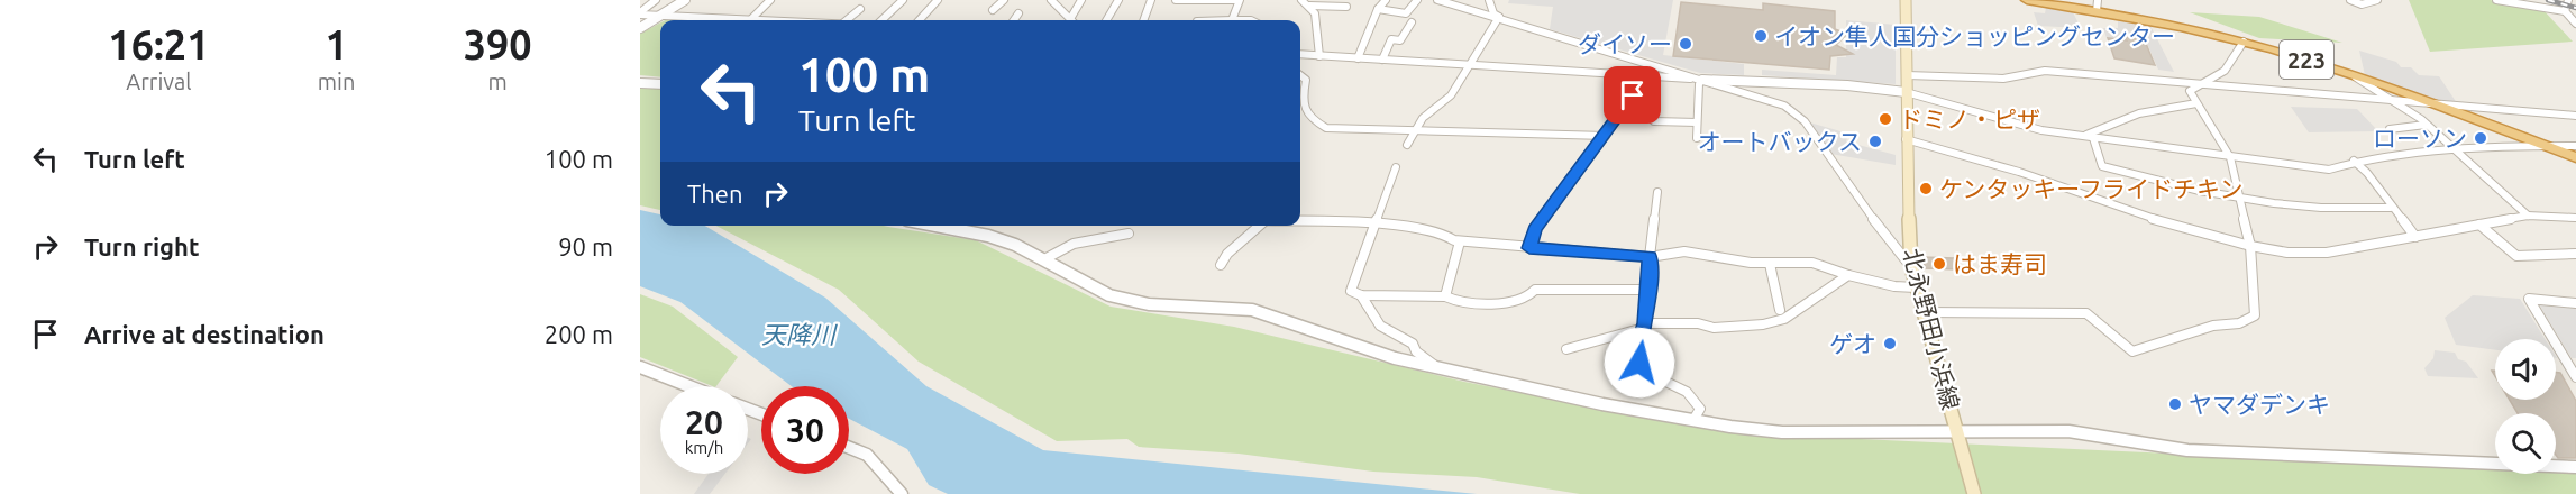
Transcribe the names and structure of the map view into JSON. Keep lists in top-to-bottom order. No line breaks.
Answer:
{"streets":{"highway":["223"],"main road":["北永野田小浜線"]},"water":["天降川"],"places":["イオン隼人国分ショッピングセンター","ダイソー","ドミノ・ピザ","ローソン","オートバックス","ケンタッキーフライドチキン","はま寿司","ゲオ","ヤマダデンキ"],"page":{"eta":["16:21","Arrival","1","min","390","m"],"turn":["100 m","Turn left"],"list":[{"name":"Turn left","value":"100 m"},{"name":"Turn right","value":"90 m"},{"name":"Arrive at destination","value":"200 m"}],"then":"Then","speed":"20 km/h","limit":"30"}}
